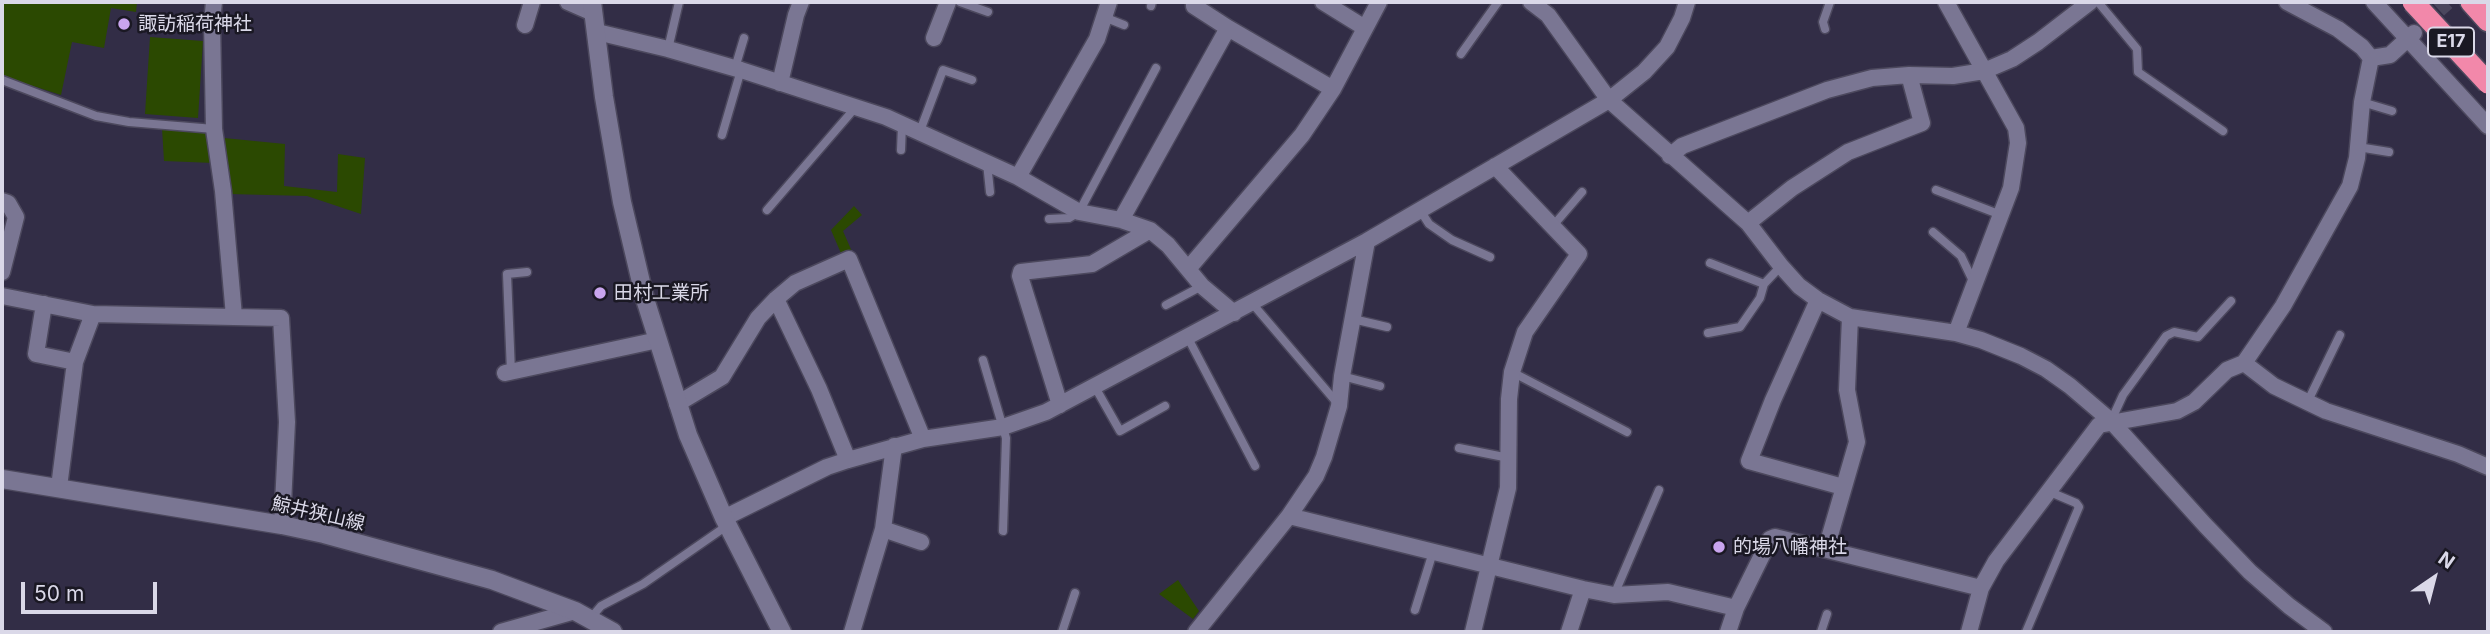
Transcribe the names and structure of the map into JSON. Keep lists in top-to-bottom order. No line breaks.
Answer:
{"streets":{"highway":["E17"],"street":["鯨井狭山線"]},"places":["諏訪稲荷神社","田村工業所","的場八幡神社"],"scale_bar":"50 m","north":"top right"}
